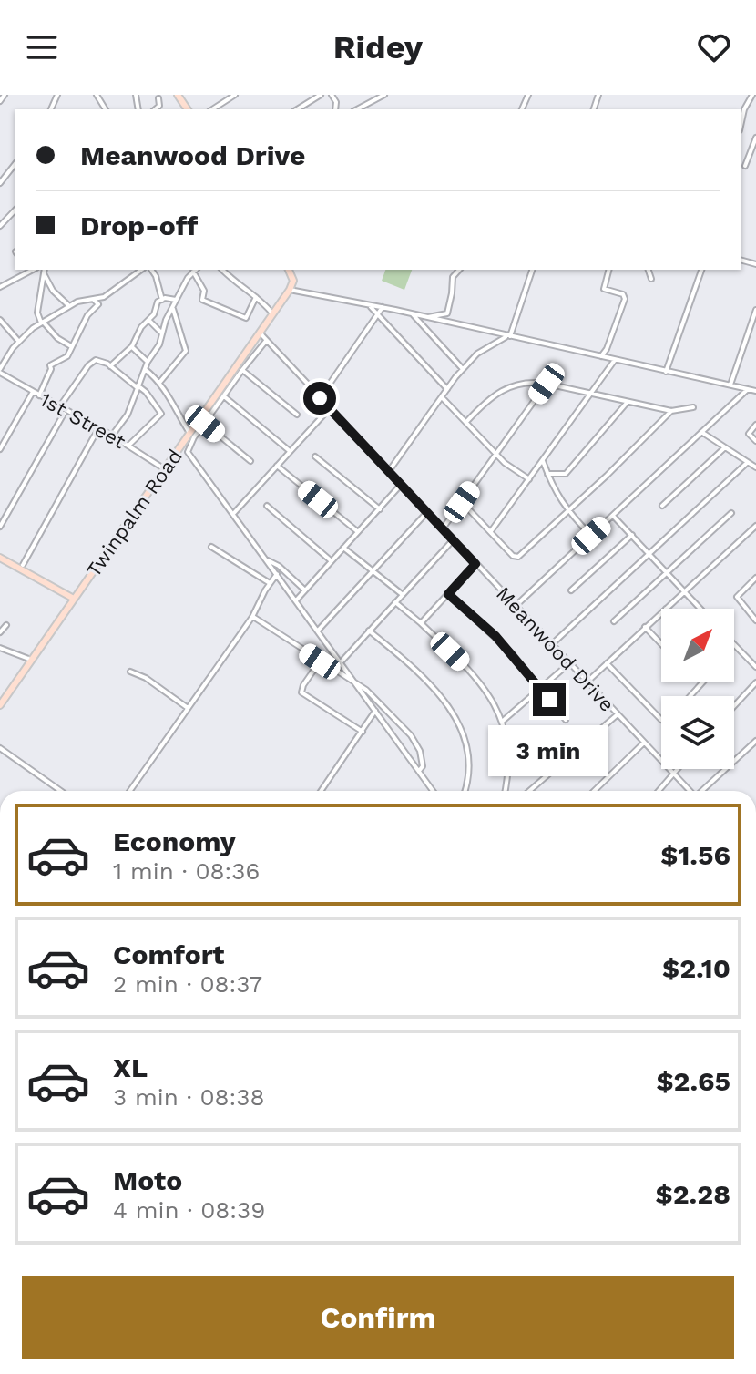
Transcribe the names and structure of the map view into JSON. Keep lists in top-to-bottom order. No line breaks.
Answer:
{"streets":{"main road":["Twinpalm Road"],"street":["1st Street","Meanwood Drive"]},"crossings":[["1st Street","Twinpalm Road"],["Twinpalm Road","Meanwood Drive"]],"north":"top right","page":{"header":"Ridey","banner":["Meanwood Drive","Drop-off"],"bubble":"3 min","list":[{"name":"Economy","note":"1 min · 08:36","value":"$1.56"},{"name":"Comfort","note":"2 min · 08:37","value":"$2.10"},{"name":"XL","note":"3 min · 08:38","value":"$2.65"},{"name":"Moto","note":"4 min · 08:39","value":"$2.28"}],"buttons":"Confirm"}}
